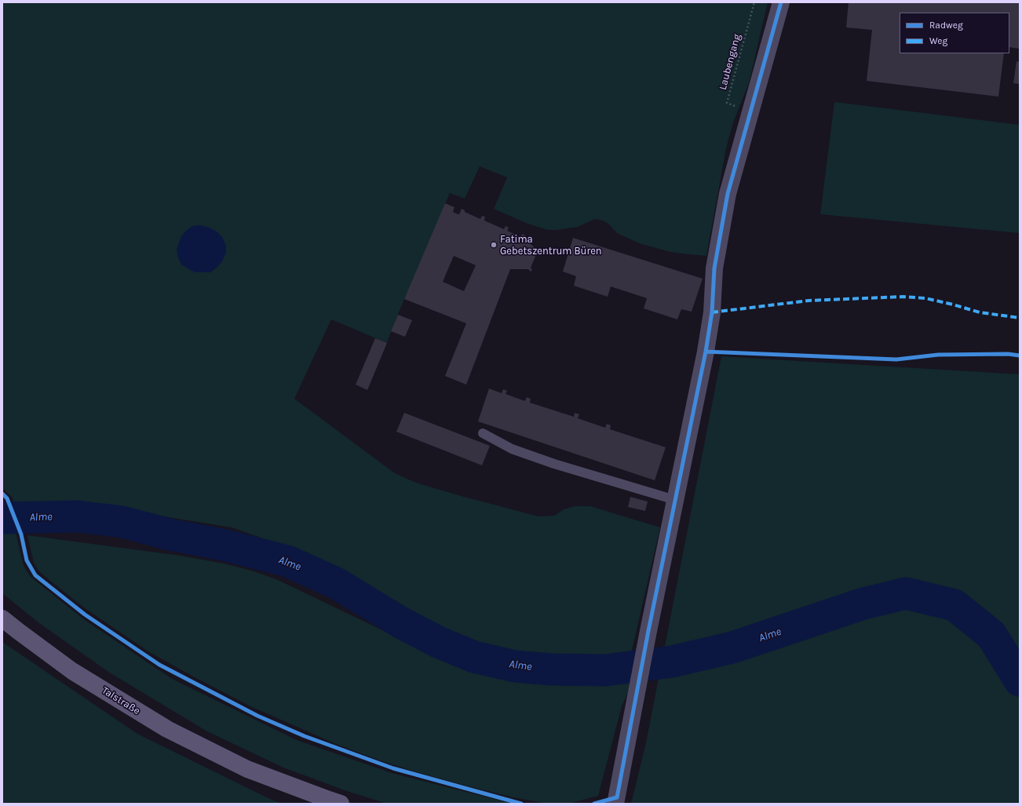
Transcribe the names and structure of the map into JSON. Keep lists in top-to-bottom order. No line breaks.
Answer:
{"streets":{"main road":["Talstraße"],"path":["Laubengang"]},"water":["Alme"],"places":["Fatima Gebetszentrum Büren"],"legend":["Radweg","Weg"]}
